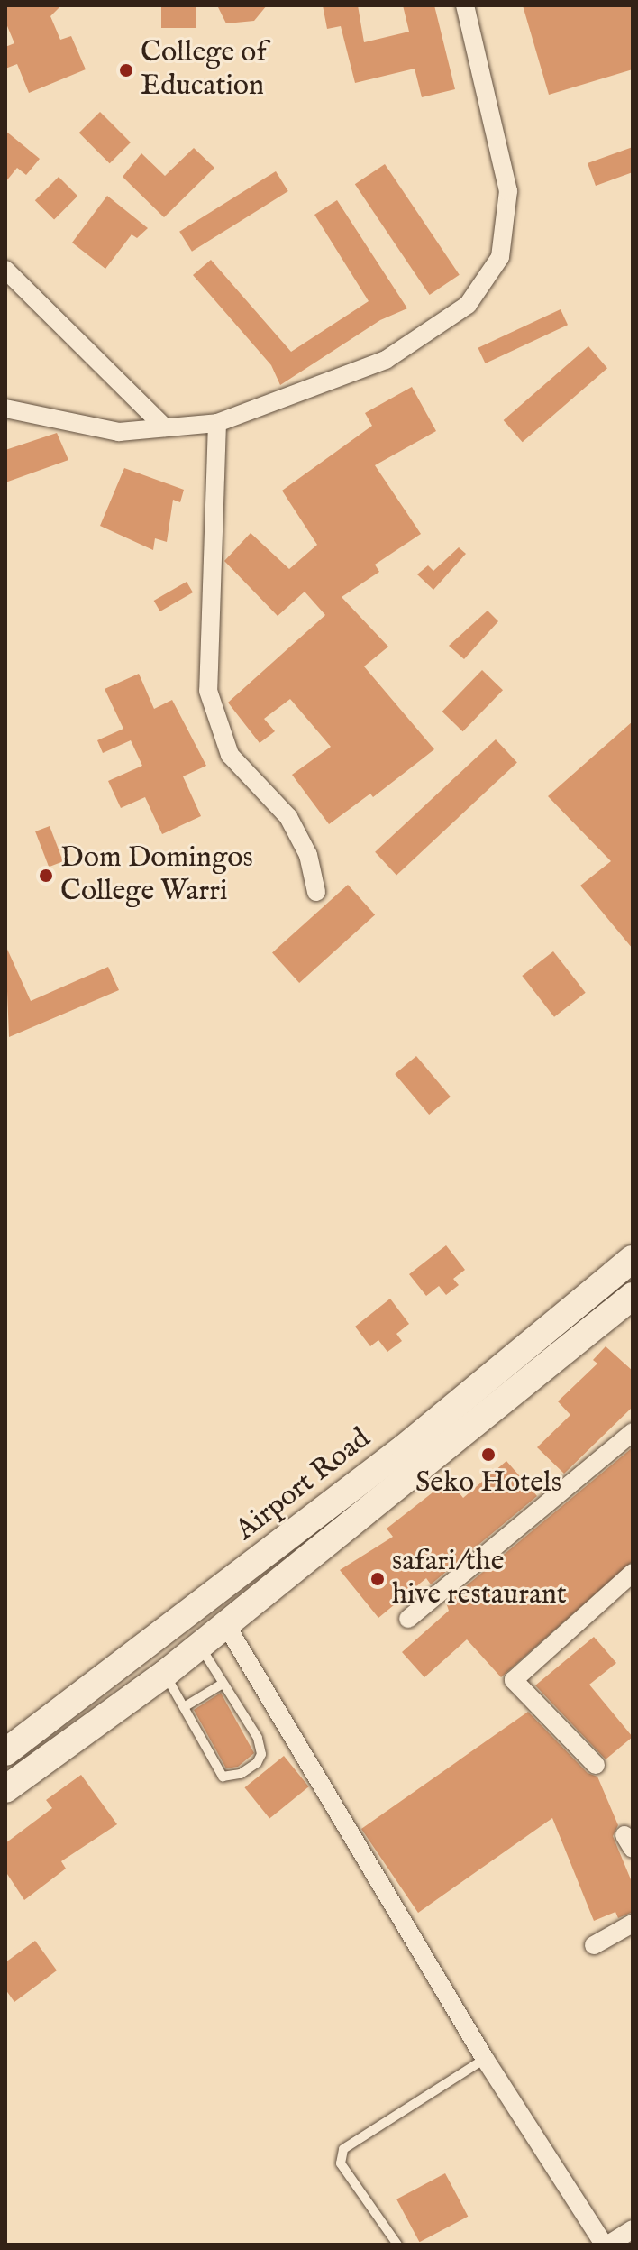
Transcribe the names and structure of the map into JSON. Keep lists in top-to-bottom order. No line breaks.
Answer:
{"streets":{"main road":["Airport Road"]},"places":["College of Education","Dom Domingos College Warri","Seko Hotels","safari/the hive restaurant"]}
